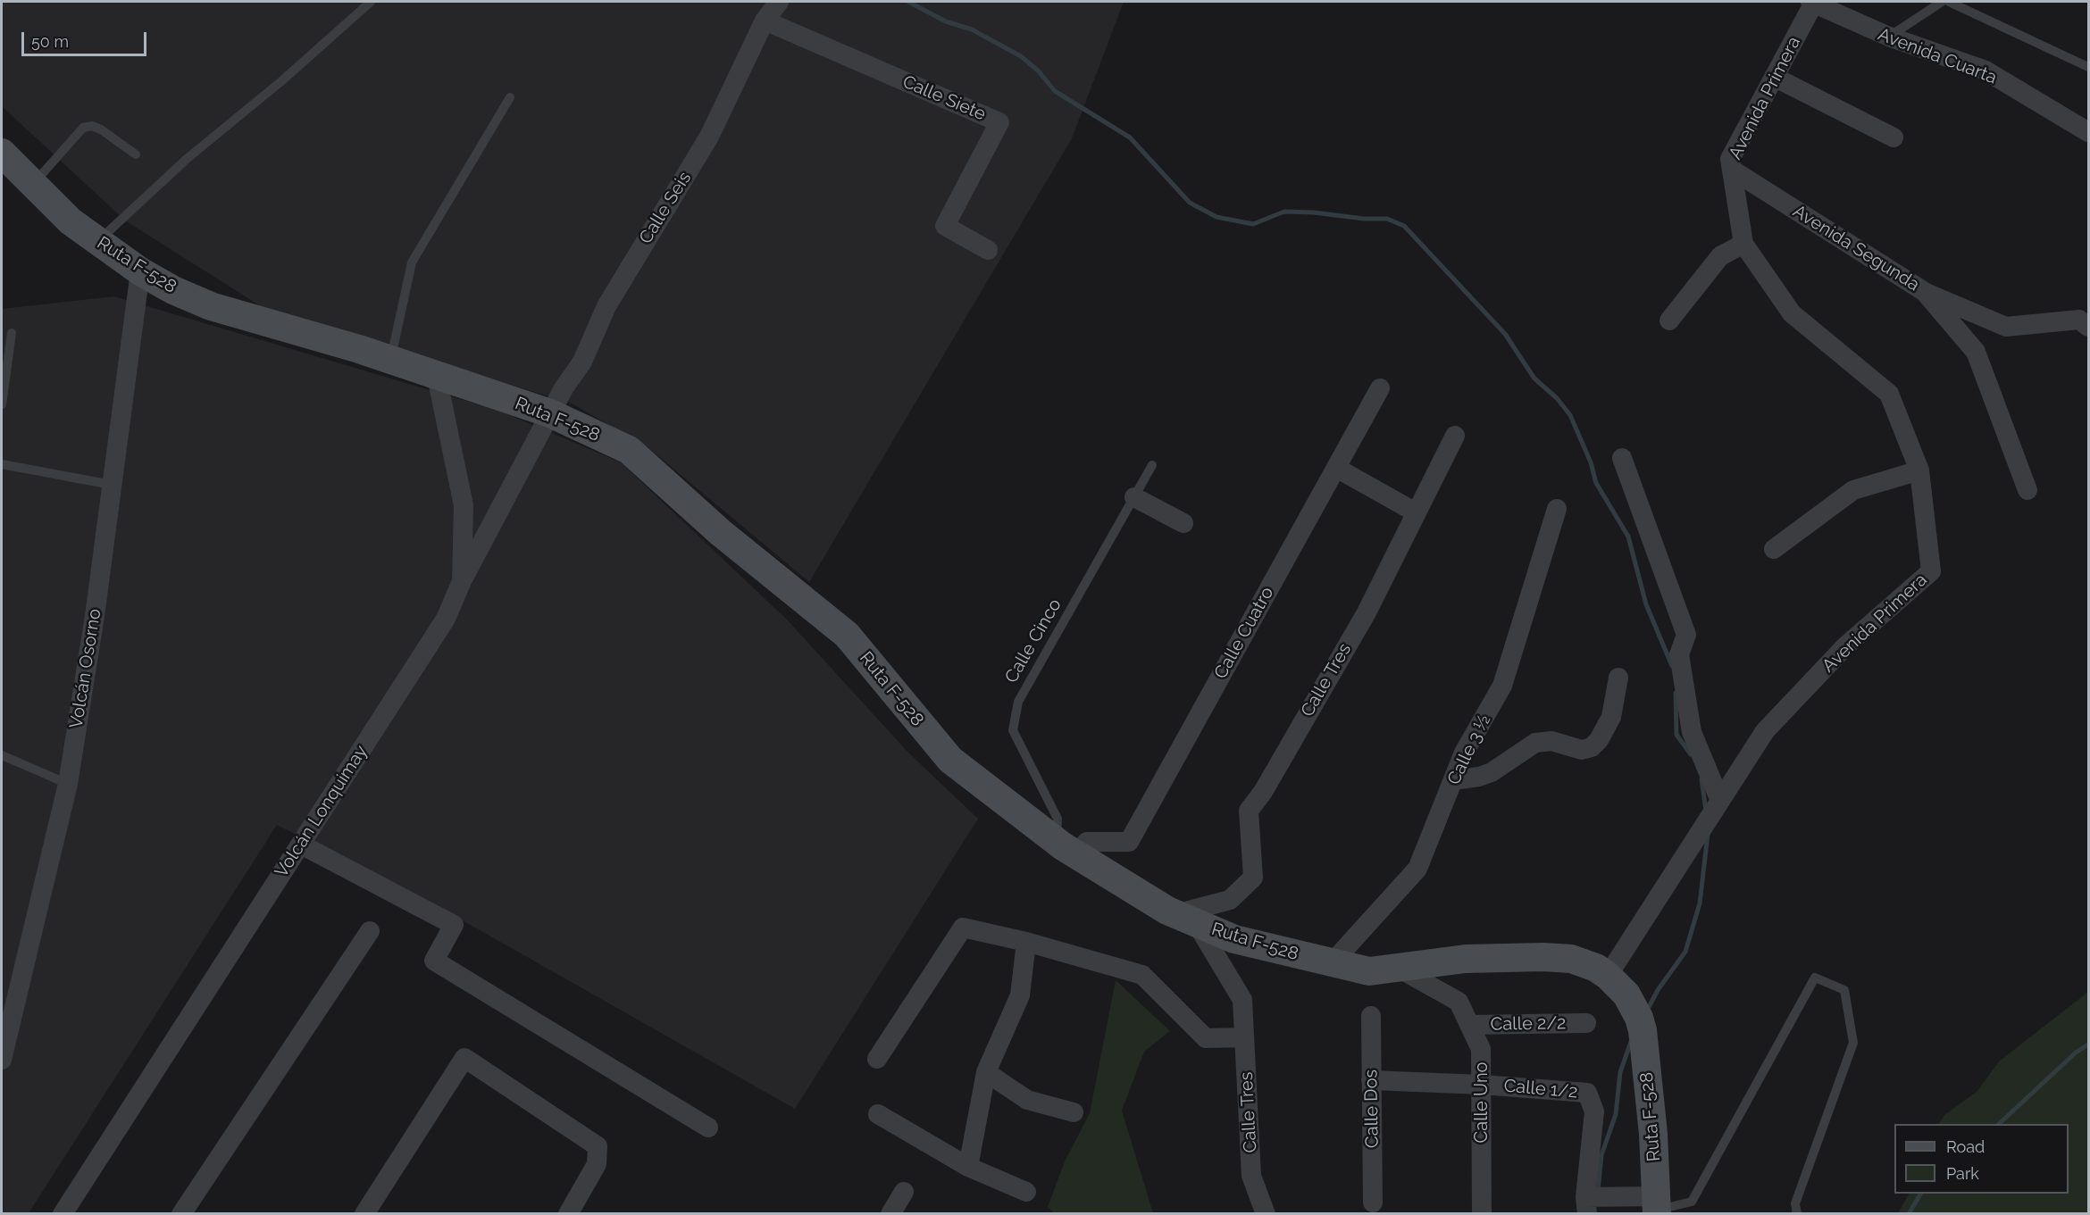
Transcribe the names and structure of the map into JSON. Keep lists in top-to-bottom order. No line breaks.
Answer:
{"streets":{"main road":["Ruta F-528"],"street":["Avenida Cuarta","Calle Siete","Avenida Primera","Calle Seis","Avenida Segunda","Calle Cuatro","Volcán Osorno","Calle Tres","Calle 3 ½","Volcán Lonquimay","Calle 2/2","Calle 1/2","Calle Uno","Calle Dos"],"lane":["Calle Cinco"]},"crossings":[["Avenida Cuarta","Avenida Primera"],["Calle Siete","Calle Seis"],["Avenida Primera","Avenida Segunda"],["Avenida Primera","Ruta F-528"],["Calle Seis","Ruta F-528"],["Calle Seis","Volcán Lonquimay"],["Ruta F-528","Calle Cuatro"],["Ruta F-528","Calle Cinco"],["Ruta F-528","Volcán Osorno"],["Ruta F-528","Calle Tres"],["Ruta F-528","Calle 3 ½"],["Ruta F-528","Volcán Lonquimay"],["Ruta F-528","Calle Uno"],["Calle Cuatro","Calle Cinco"],["Calle 2/2","Calle Uno"],["Calle 1/2","Calle Uno"],["Calle 1/2","Calle Dos"]],"legend":["Road","Park"],"scale_bar":"50 m"}
